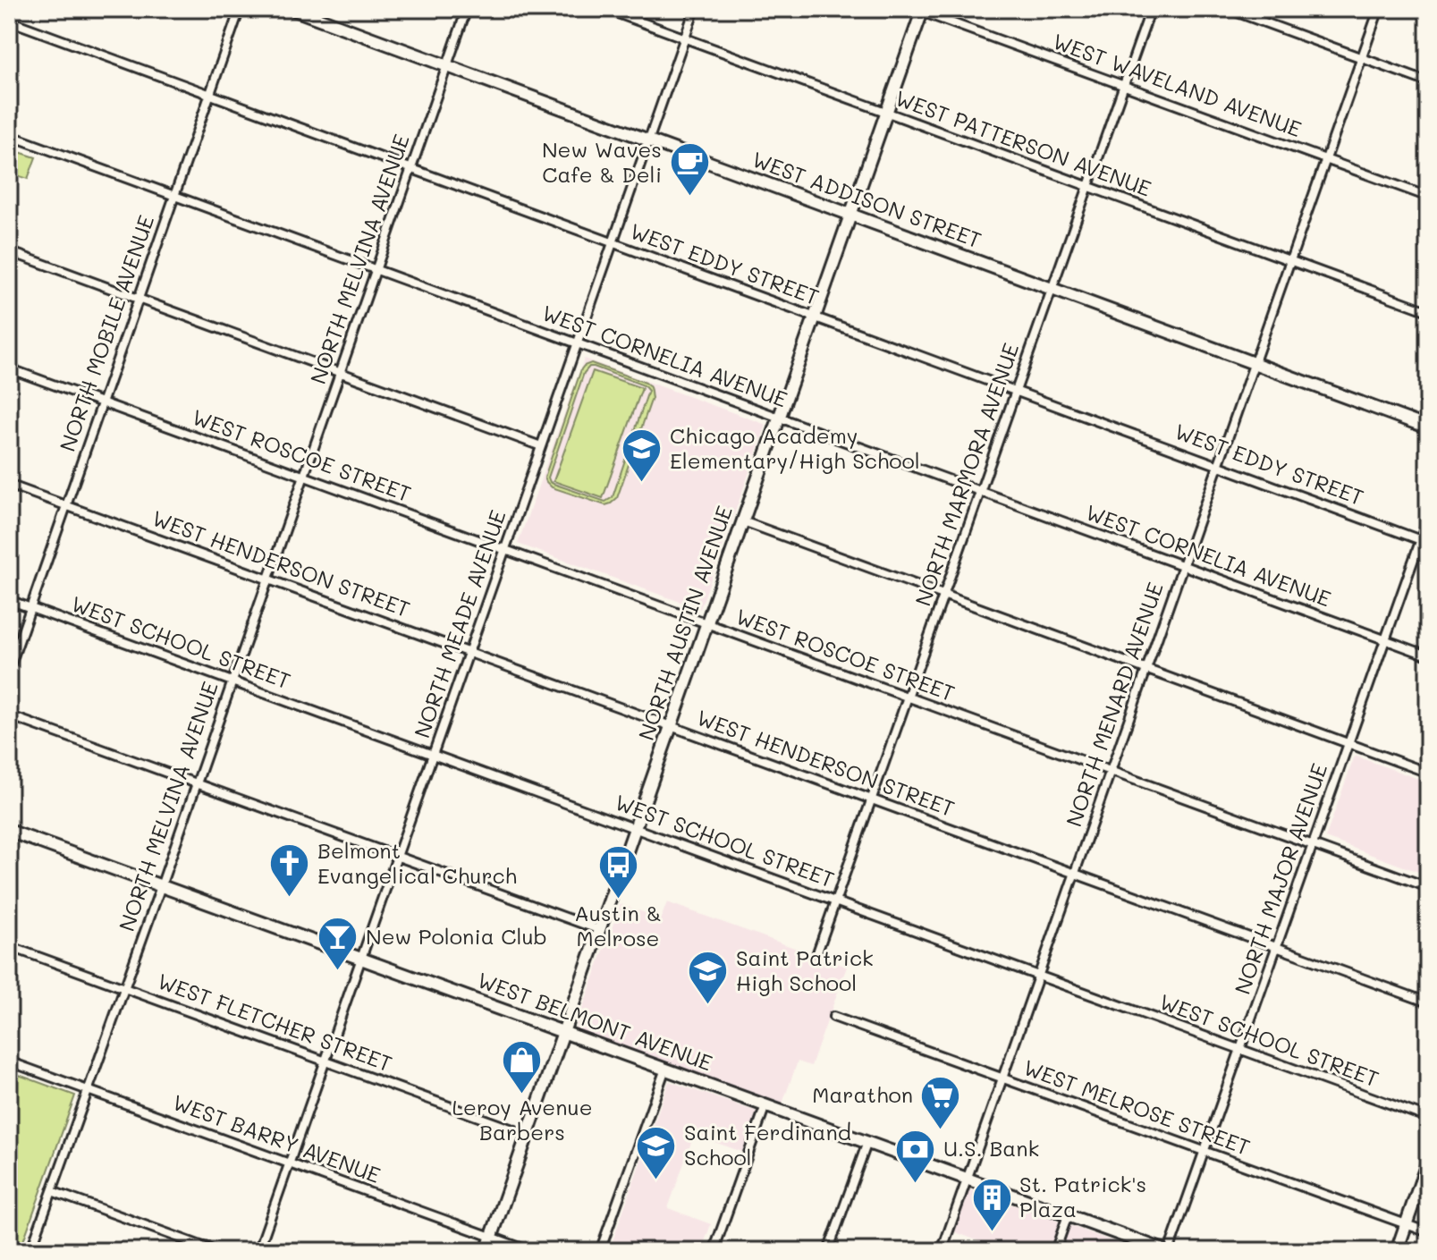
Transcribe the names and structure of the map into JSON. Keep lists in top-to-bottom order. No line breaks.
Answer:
{"streets":{"street":["WEST WAVELAND AVENUE","WEST PATTERSON AVENUE","WEST ADDISON STREET","NORTH MELVINA AVENUE","WEST EDDY STREET","NORTH MOBILE AVENUE","WEST CORNELIA AVENUE","WEST ROSCOE STREET","NORTH MARMORA AVENUE","WEST HENDERSON STREET","NORTH AUSTIN AVENUE","NORTH MEADE AVENUE","WEST SCHOOL STREET","NORTH MENARD AVENUE","NORTH MAJOR AVENUE","WEST BELMONT AVENUE","WEST FLETCHER STREET","WEST MELROSE STREET","WEST BARRY AVENUE"]},"crossings":[["WEST WAVELAND AVENUE","NORTH MARMORA AVENUE"],["WEST WAVELAND AVENUE","NORTH AUSTIN AVENUE"],["WEST WAVELAND AVENUE","NORTH MENARD AVENUE"],["WEST PATTERSON AVENUE","NORTH MARMORA AVENUE"],["WEST PATTERSON AVENUE","NORTH AUSTIN AVENUE"],["WEST PATTERSON AVENUE","NORTH MEADE AVENUE"],["WEST PATTERSON AVENUE","NORTH MENARD AVENUE"],["WEST ADDISON STREET","NORTH MELVINA AVENUE"],["WEST ADDISON STREET","NORTH MARMORA AVENUE"],["WEST ADDISON STREET","NORTH AUSTIN AVENUE"],["WEST ADDISON STREET","NORTH MEADE AVENUE"],["WEST ADDISON STREET","NORTH MENARD AVENUE"],["NORTH MELVINA AVENUE","WEST EDDY STREET"],["NORTH MELVINA AVENUE","WEST CORNELIA AVENUE"],["NORTH MELVINA AVENUE","WEST ROSCOE STREET"],["NORTH MELVINA AVENUE","WEST HENDERSON STREET"],["NORTH MELVINA AVENUE","WEST SCHOOL STREET"],["NORTH MELVINA AVENUE","WEST BELMONT AVENUE"],["NORTH MELVINA AVENUE","WEST FLETCHER STREET"],["NORTH MELVINA AVENUE","WEST BARRY AVENUE"],["WEST EDDY STREET","NORTH MOBILE AVENUE"],["WEST EDDY STREET","NORTH MARMORA AVENUE"],["WEST EDDY STREET","NORTH AUSTIN AVENUE"],["WEST EDDY STREET","NORTH MEADE AVENUE"],["WEST EDDY STREET","NORTH MENARD AVENUE"],["WEST EDDY STREET","NORTH MAJOR AVENUE"],["NORTH MOBILE AVENUE","WEST CORNELIA AVENUE"],["NORTH MOBILE AVENUE","WEST ROSCOE STREET"],["NORTH MOBILE AVENUE","WEST HENDERSON STREET"],["NORTH MOBILE AVENUE","WEST SCHOOL STREET"],["WEST CORNELIA AVENUE","NORTH MARMORA AVENUE"],["WEST CORNELIA AVENUE","NORTH AUSTIN AVENUE"],["WEST CORNELIA AVENUE","NORTH MEADE AVENUE"],["WEST CORNELIA AVENUE","NORTH MENARD AVENUE"],["WEST CORNELIA AVENUE","NORTH MAJOR AVENUE"],["WEST ROSCOE STREET","NORTH MARMORA AVENUE"],["WEST ROSCOE STREET","NORTH AUSTIN AVENUE"],["WEST ROSCOE STREET","NORTH MEADE AVENUE"],["WEST ROSCOE STREET","NORTH MENARD AVENUE"],["WEST ROSCOE STREET","NORTH MAJOR AVENUE"],["NORTH MARMORA AVENUE","WEST HENDERSON STREET"],["NORTH MARMORA AVENUE","WEST SCHOOL STREET"],["WEST HENDERSON STREET","NORTH AUSTIN AVENUE"],["WEST HENDERSON STREET","NORTH MEADE AVENUE"],["WEST HENDERSON STREET","NORTH MENARD AVENUE"],["WEST HENDERSON STREET","NORTH MAJOR AVENUE"],["NORTH AUSTIN AVENUE","WEST SCHOOL STREET"],["NORTH AUSTIN AVENUE","WEST BELMONT AVENUE"],["NORTH AUSTIN AVENUE","WEST FLETCHER STREET"],["NORTH AUSTIN AVENUE","WEST BARRY AVENUE"],["NORTH MEADE AVENUE","WEST SCHOOL STREET"],["NORTH MEADE AVENUE","WEST BELMONT AVENUE"],["NORTH MEADE AVENUE","WEST FLETCHER STREET"],["NORTH MEADE AVENUE","WEST BARRY AVENUE"],["WEST SCHOOL STREET","NORTH MENARD AVENUE"],["WEST SCHOOL STREET","NORTH MAJOR AVENUE"],["NORTH MENARD AVENUE","WEST BELMONT AVENUE"],["NORTH MENARD AVENUE","WEST MELROSE STREET"],["NORTH MAJOR AVENUE","WEST BELMONT AVENUE"],["NORTH MAJOR AVENUE","WEST MELROSE STREET"]],"places":{"cafe":["New Waves Cafe & Deli"],"school or university":["Chicago Academy Elementary/High School","Saint Patrick High School","Saint Ferdinand School"],"church":["Belmont Evangelical Church"],"bus stop":["Austin & Melrose"],"bar":["New Polonia Club"],"shop":["Leroy Avenue Barbers"],"supermarket":["Marathon"],"bank":["U.S. Bank"],"building":["St. Patrick's Plaza"]}}
